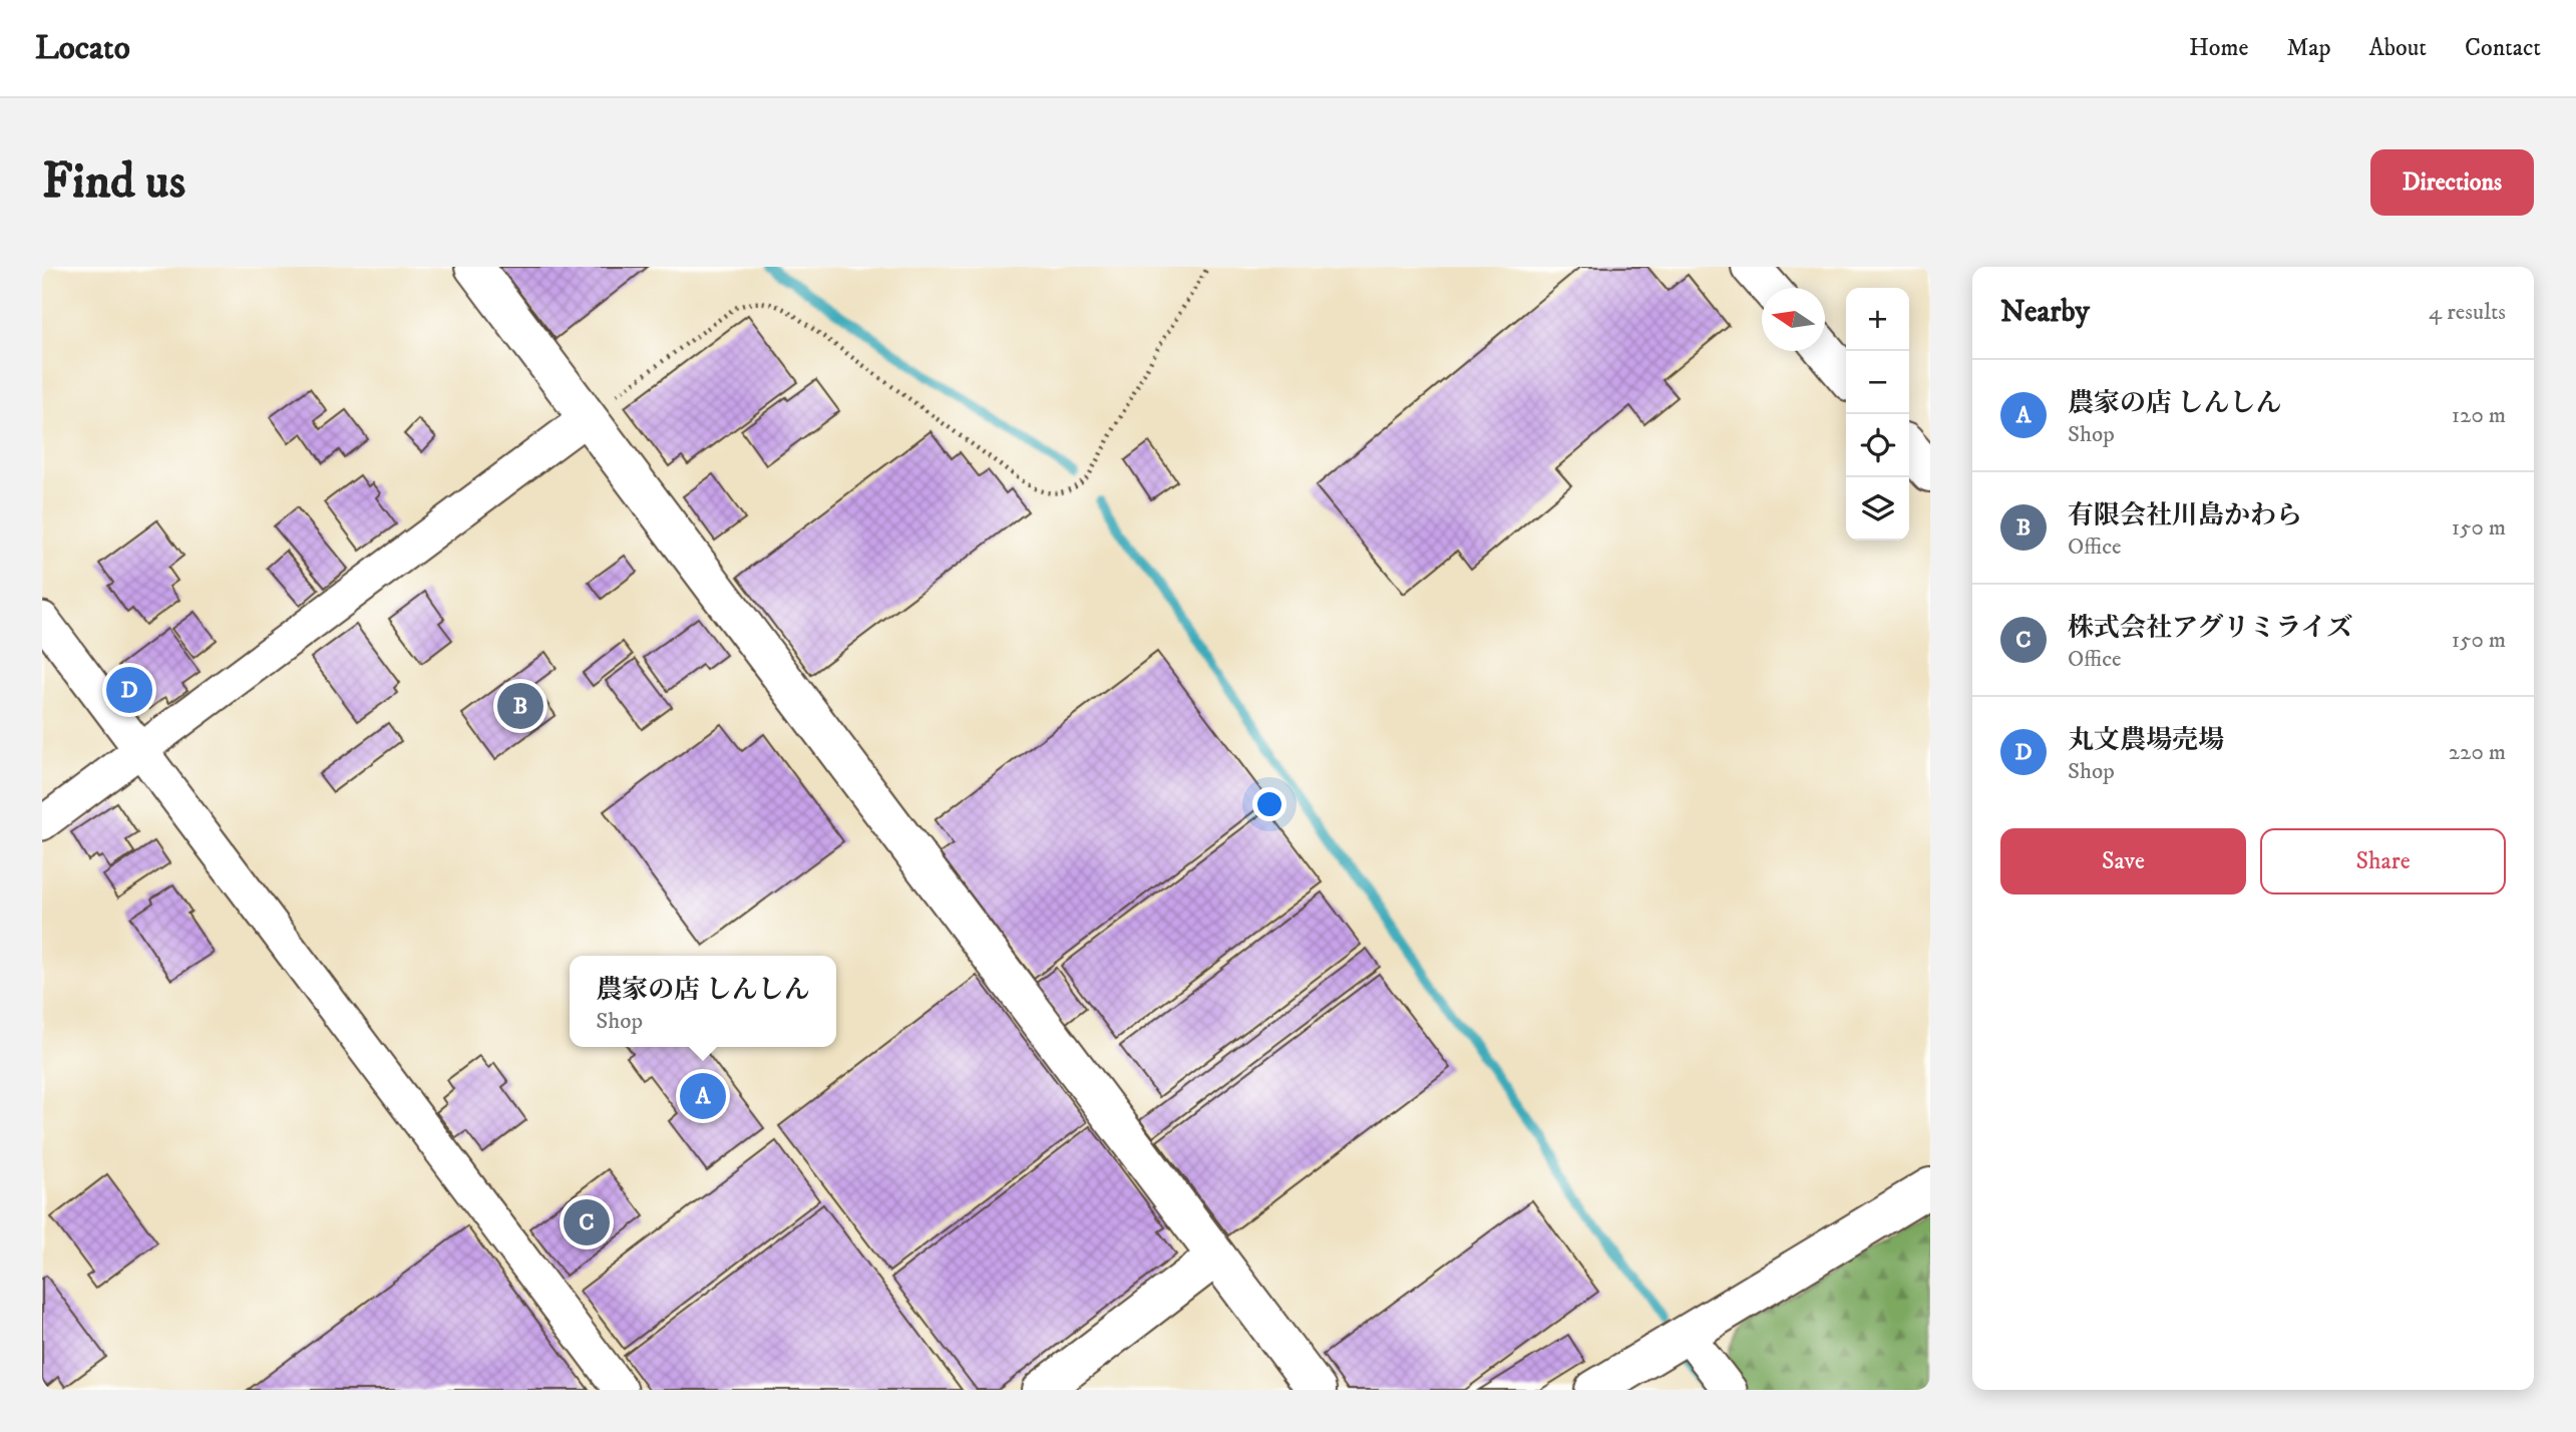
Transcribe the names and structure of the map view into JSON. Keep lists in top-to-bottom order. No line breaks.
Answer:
{"north":"left","page":{"header":"Locato","nav":["Home","Map","About","Contact"],"buttons":["Directions",["Save","Share"]],"title":"Find us","heading":["Nearby","4 results"],"map_buttons":["+","−"],"list":[{"mark":"A","name":"農家の店 しんしん","note":"Shop","value":"120 m"},{"mark":"B","name":"有限会社川島かわら","note":"Office","value":"150 m"},{"mark":"C","name":"株式会社アグリミライズ","note":"Office","value":"150 m"},{"mark":"D","name":"丸文農場売場","note":"Shop","value":"220 m"}],"pins":["D","B","A","C"],"popup":["農家の店 しんしん","Shop"]}}
